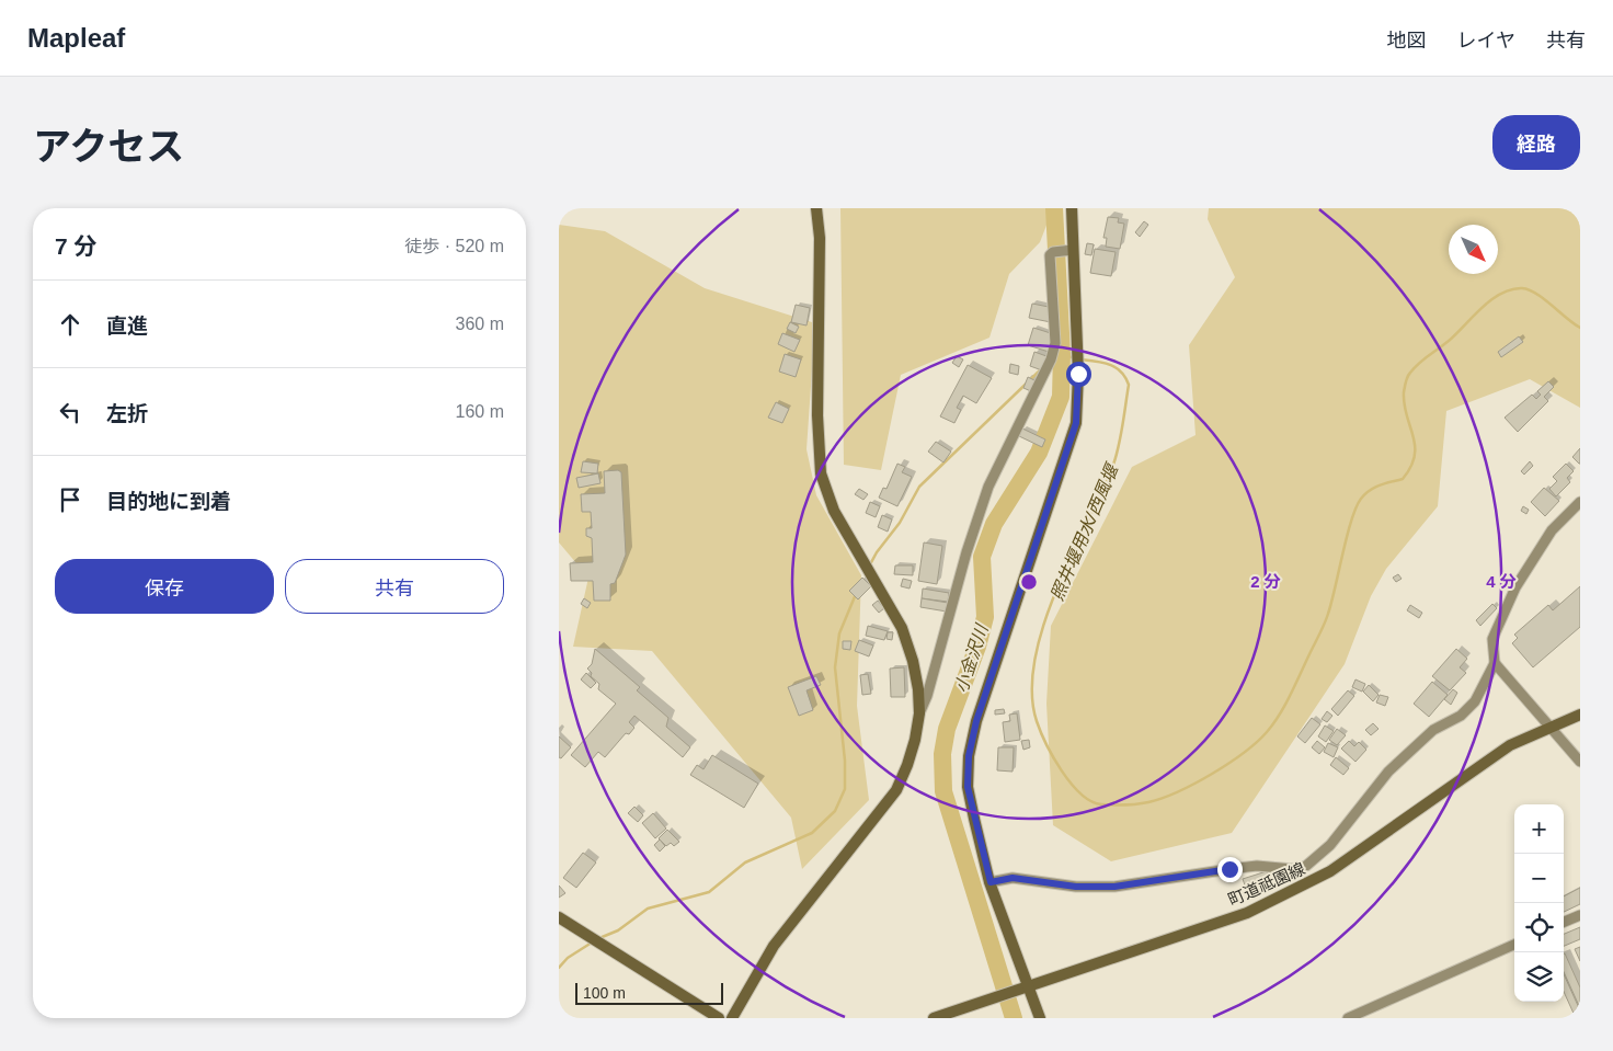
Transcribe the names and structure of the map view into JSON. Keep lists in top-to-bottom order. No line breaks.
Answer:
{"streets":{"street":["町道祗園線"]},"water":["照井堰用水/西風堰","小金沢川"],"scale_bar":"100 m","north":"bottom right","page":{"header":"Mapleaf","nav":["地図","レイヤ","共有"],"title":"アクセス","buttons":["経路",["保存","共有"]],"heading":["7 分","徒歩 · 520 m"],"list":[["直進","360 m"],["左折","160 m"],"目的地に到着"],"map_buttons":["+","−"],"scale":"100 m"},"rings":["2 分","4 分"]}
